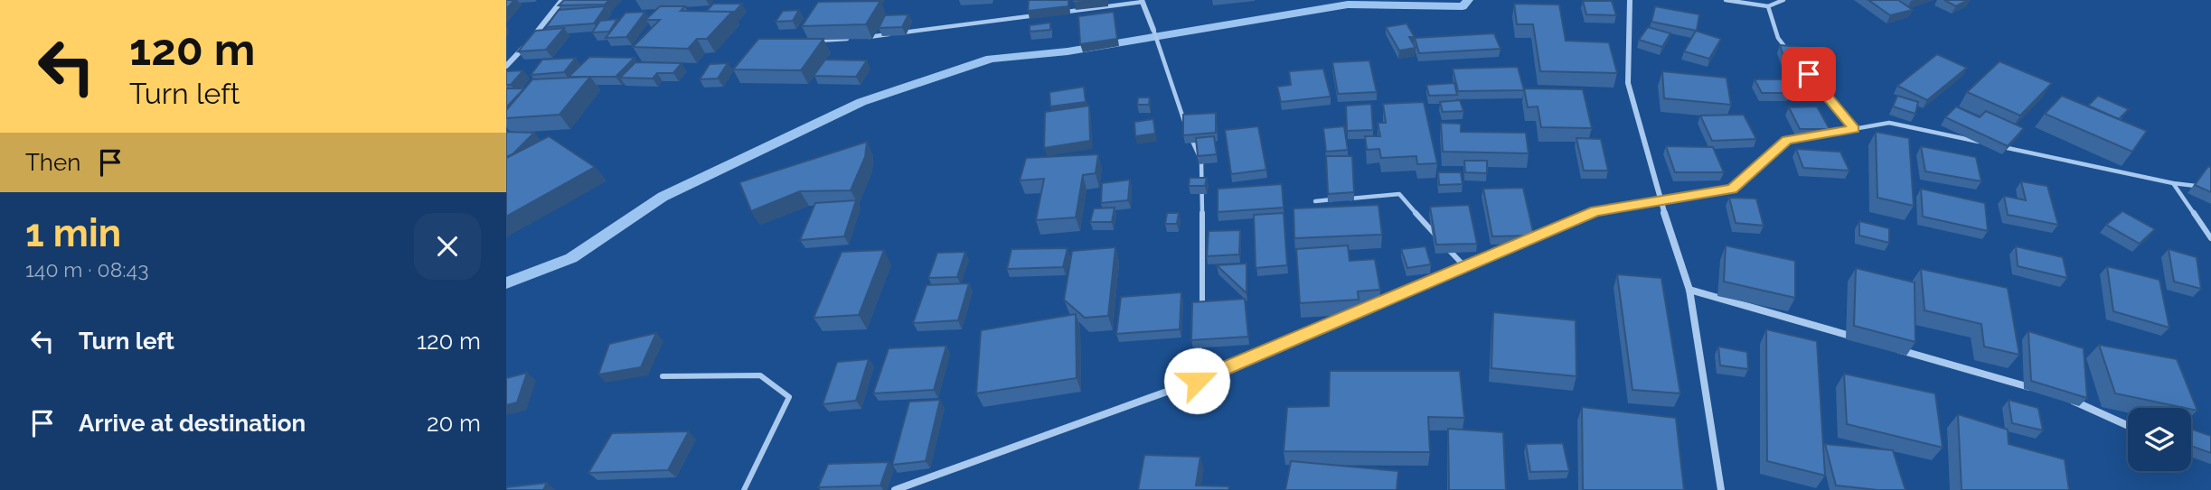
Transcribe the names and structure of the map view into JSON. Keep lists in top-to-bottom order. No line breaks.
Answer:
{"page":{"turn":["120 m","Turn left"],"then":"Then","heading":["1 min","140 m · 08:43"],"list":[{"name":"Turn left","value":"120 m"},{"name":"Arrive at destination","value":"20 m"}]}}
